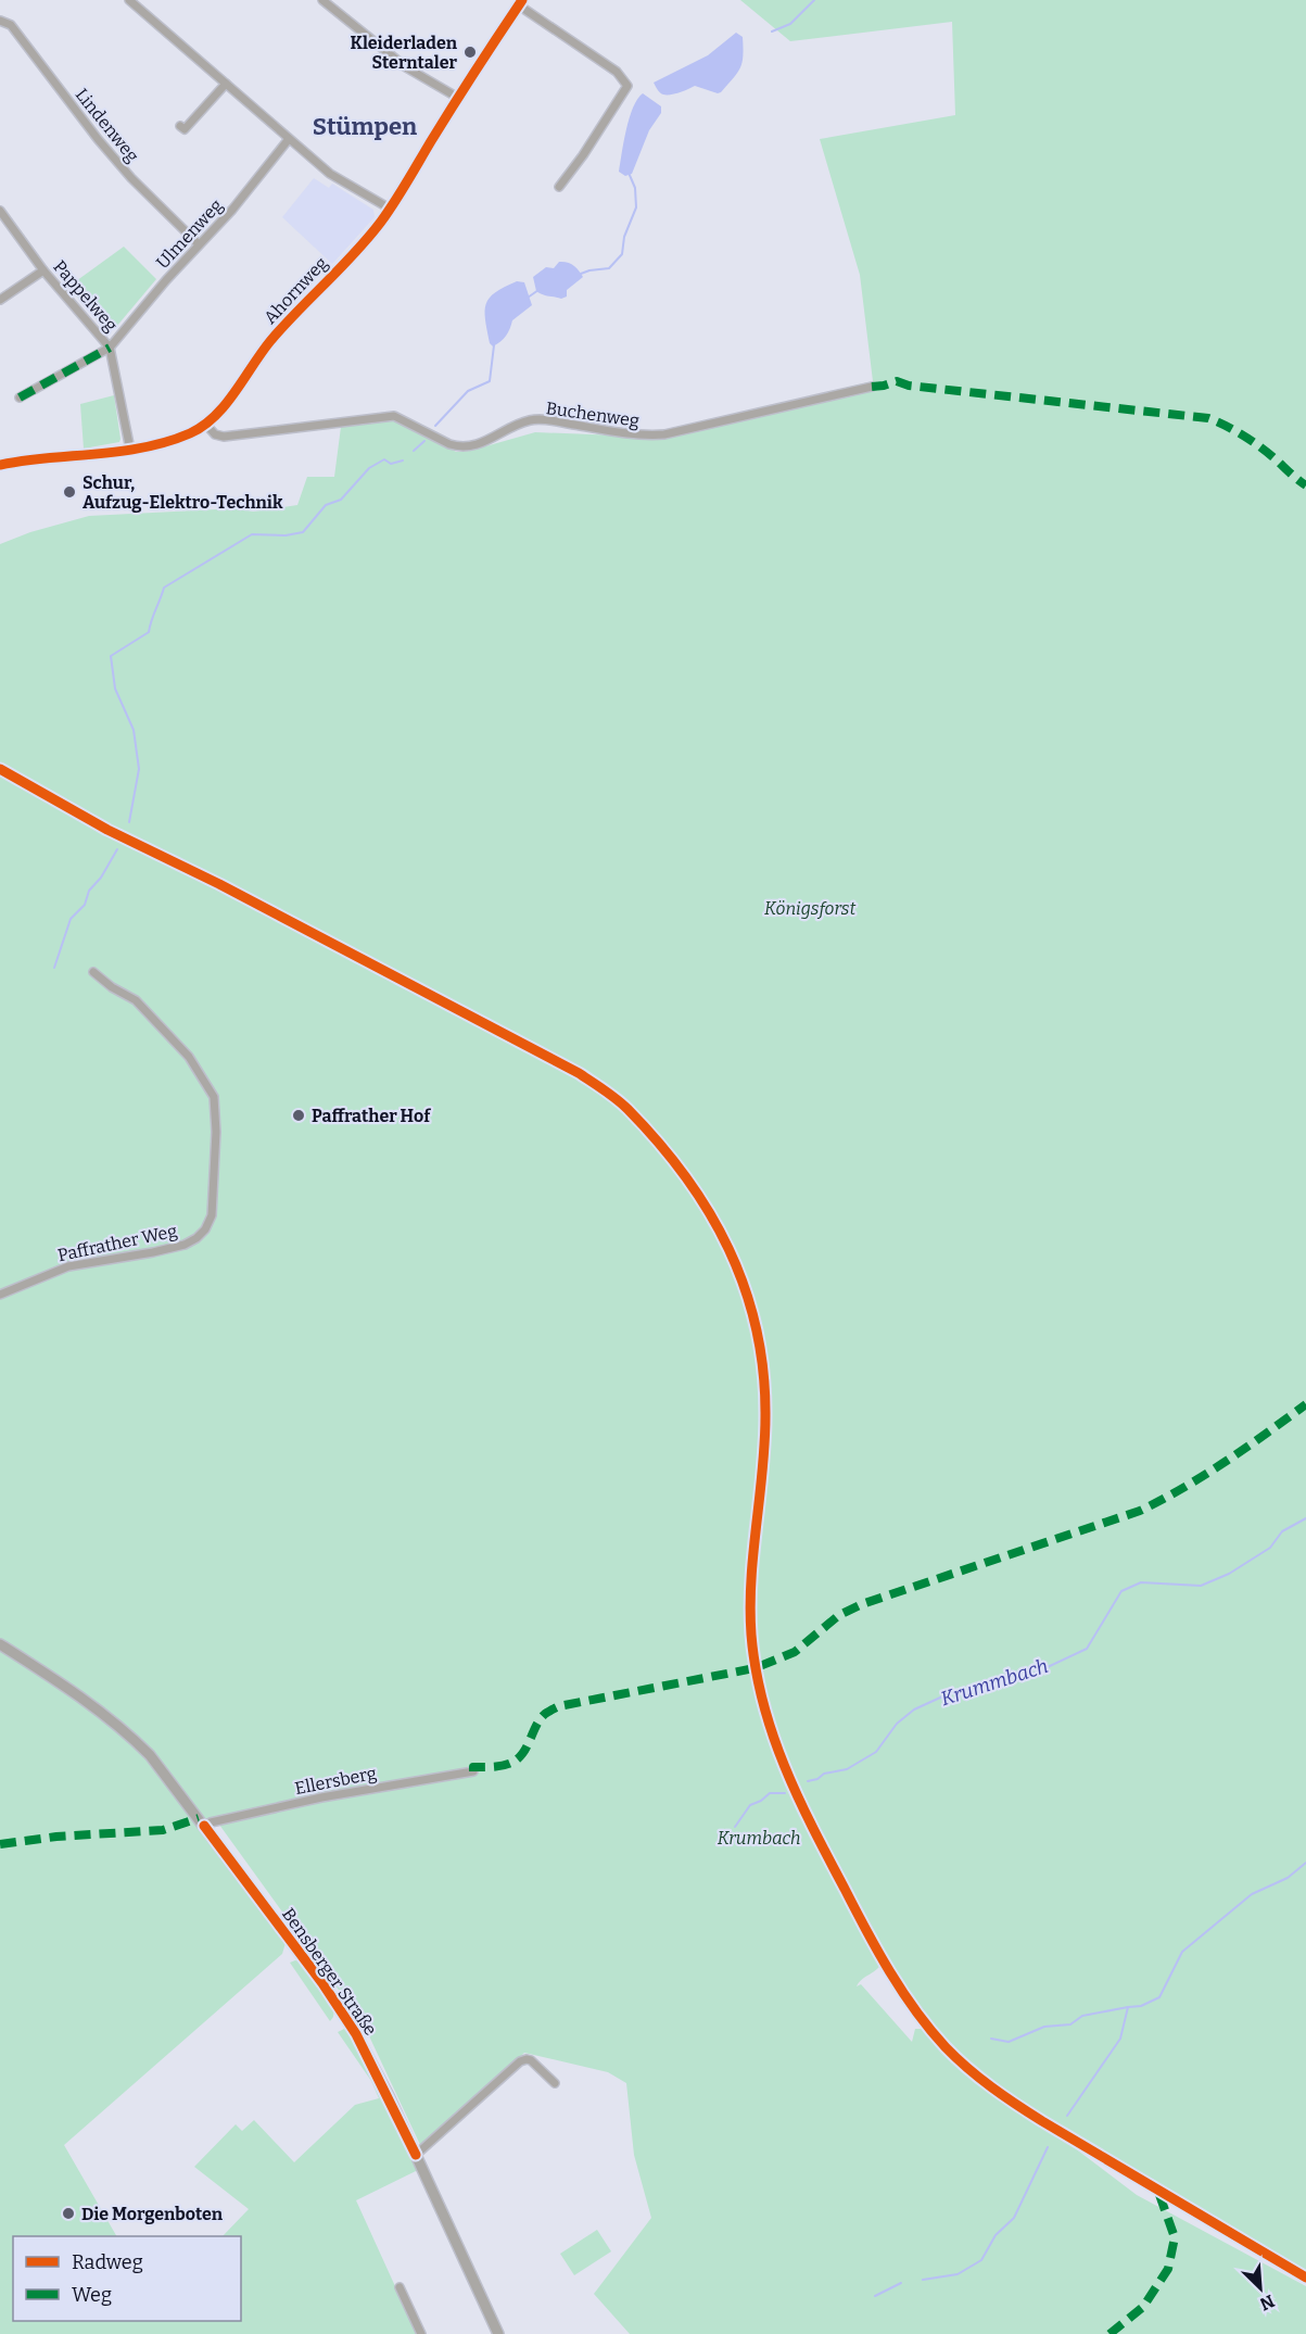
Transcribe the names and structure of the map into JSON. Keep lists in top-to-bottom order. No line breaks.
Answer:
{"streets":{"main road":["Bensberger Straße"],"street":["Lindenweg","Ulmenweg","Ahornweg","Pappelweg","Buchenweg","Paffrather Weg","Ellersberg"]},"crossings":[["Lindenweg","Ulmenweg"],["Ulmenweg","Pappelweg"],["Ahornweg","Pappelweg"],["Ahornweg","Buchenweg"],["Ellersberg","Bensberger Straße"]],"districts":["Stümpen"],"water":["Krummbach"],"parks":["Königsforst","Krumbach"],"places":["Kleiderladen Sterntaler","Schur, Aufzug-Elektro-Technik","Paffrather Hof","Die Morgenboten"],"legend":["Radweg","Weg"],"north":"bottom right"}
